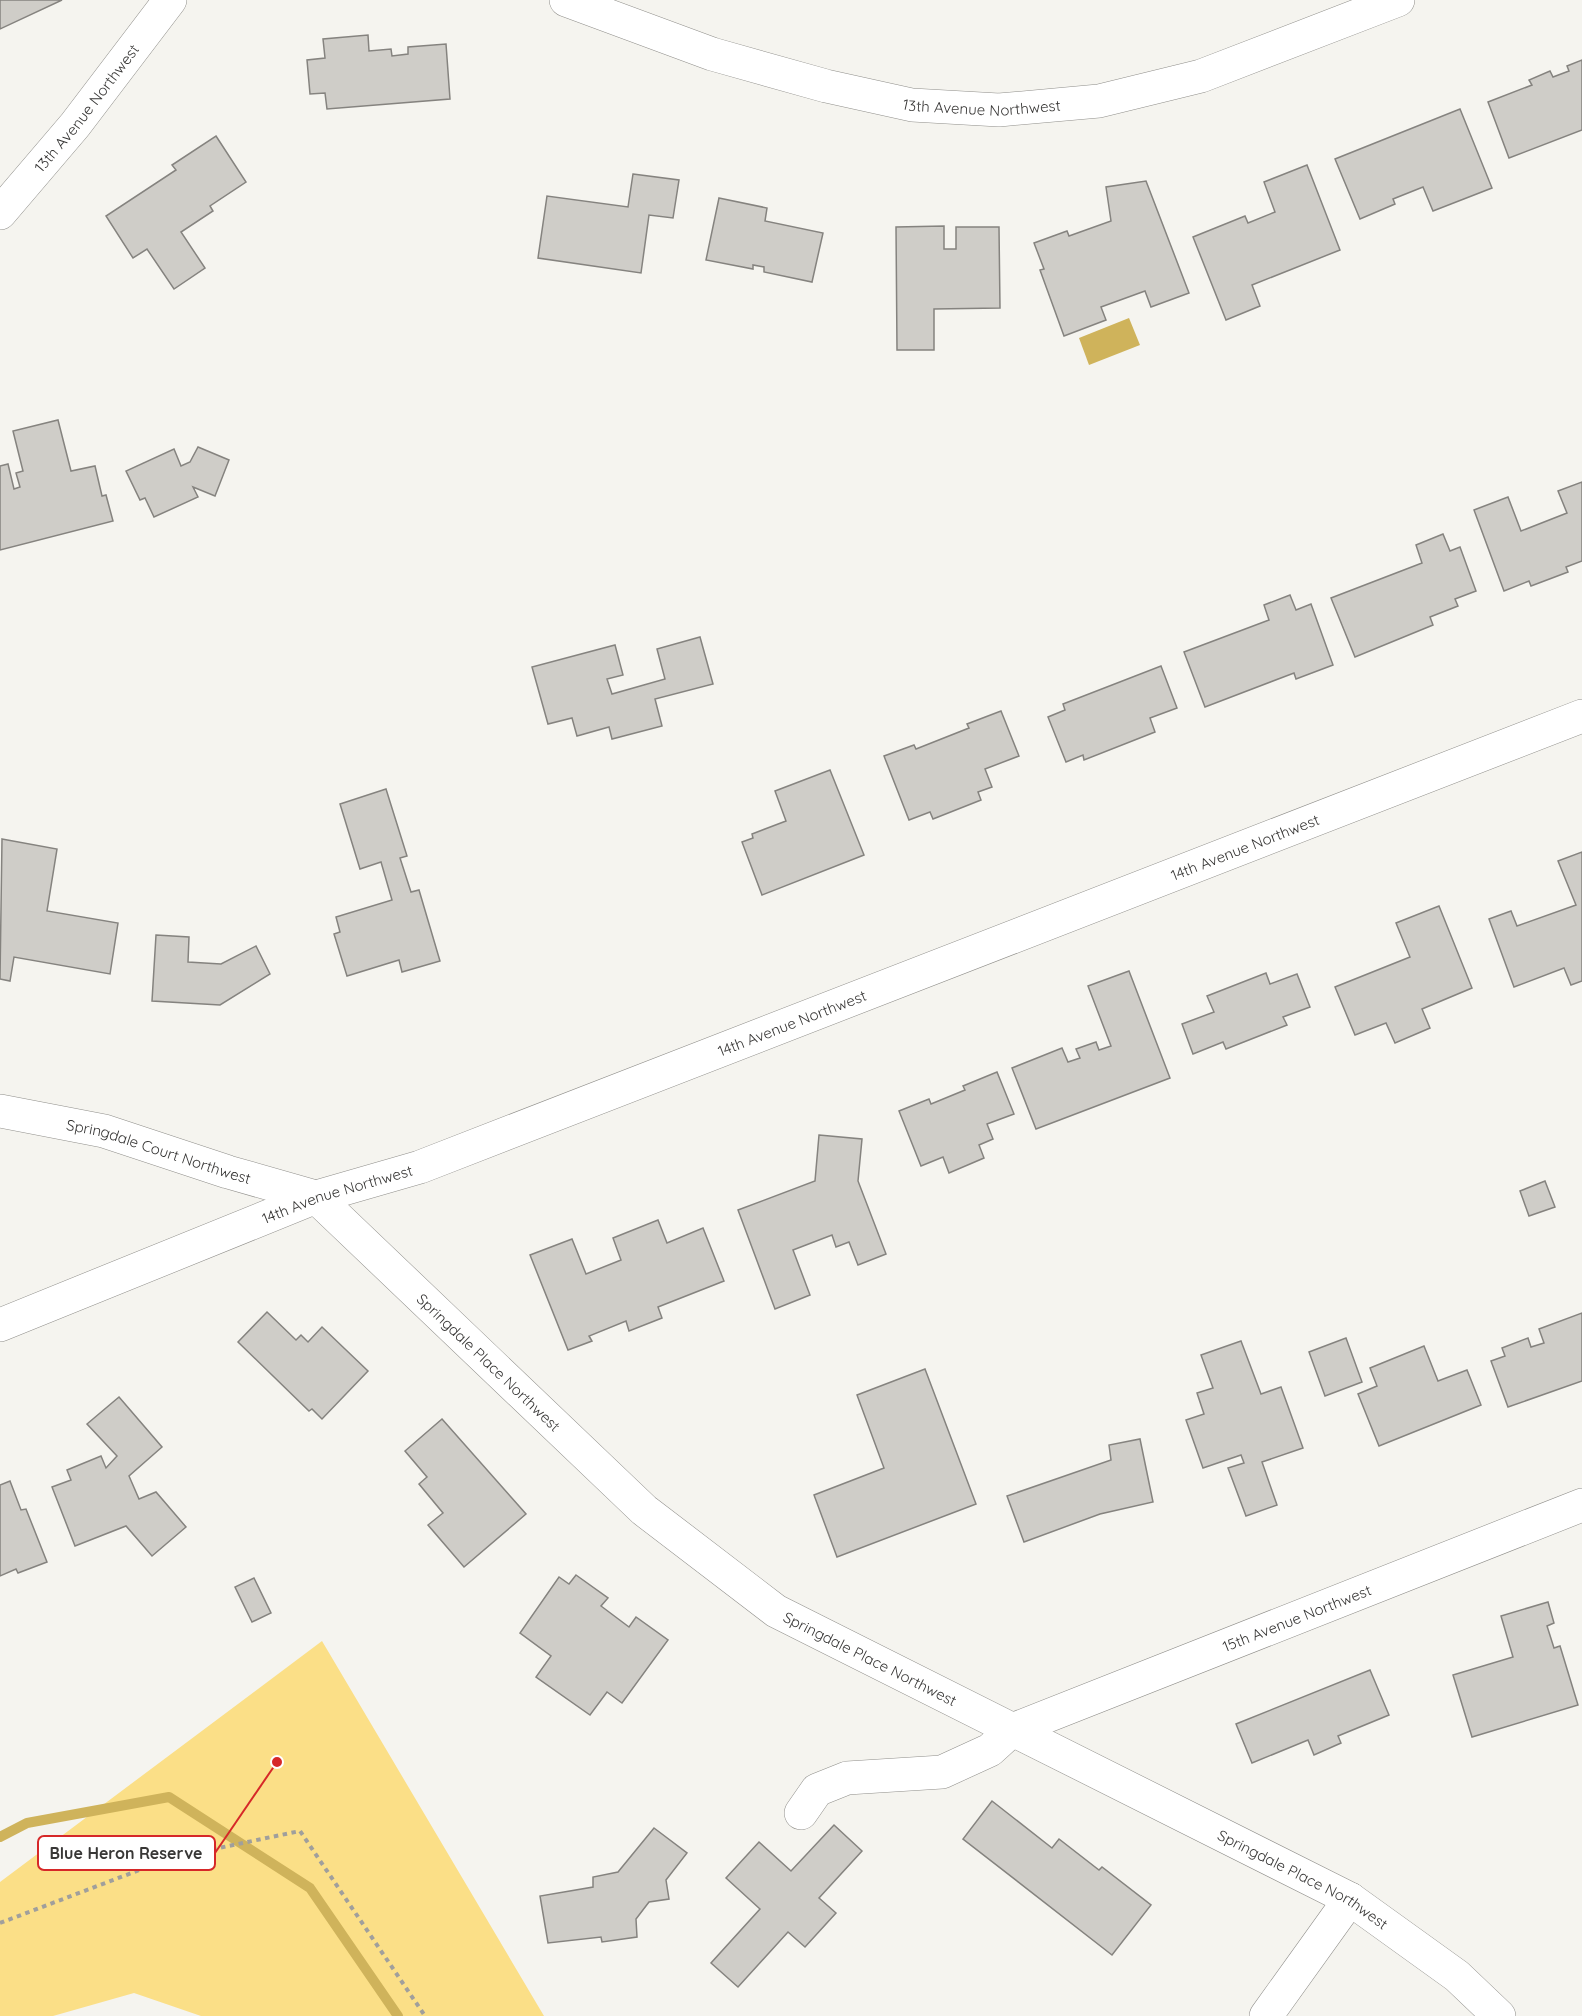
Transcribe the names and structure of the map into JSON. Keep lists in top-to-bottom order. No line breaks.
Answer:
{"streets":{"street":["13th Avenue Northwest","14th Avenue Northwest","Springdale Court Northwest","Springdale Place Northwest","15th Avenue Northwest"]},"crossings":[["14th Avenue Northwest","Springdale Court Northwest"],["14th Avenue Northwest","Springdale Place Northwest"],["Springdale Court Northwest","Springdale Place Northwest"],["Springdale Place Northwest","15th Avenue Northwest"]],"places":["Blue Heron Reserve"]}
